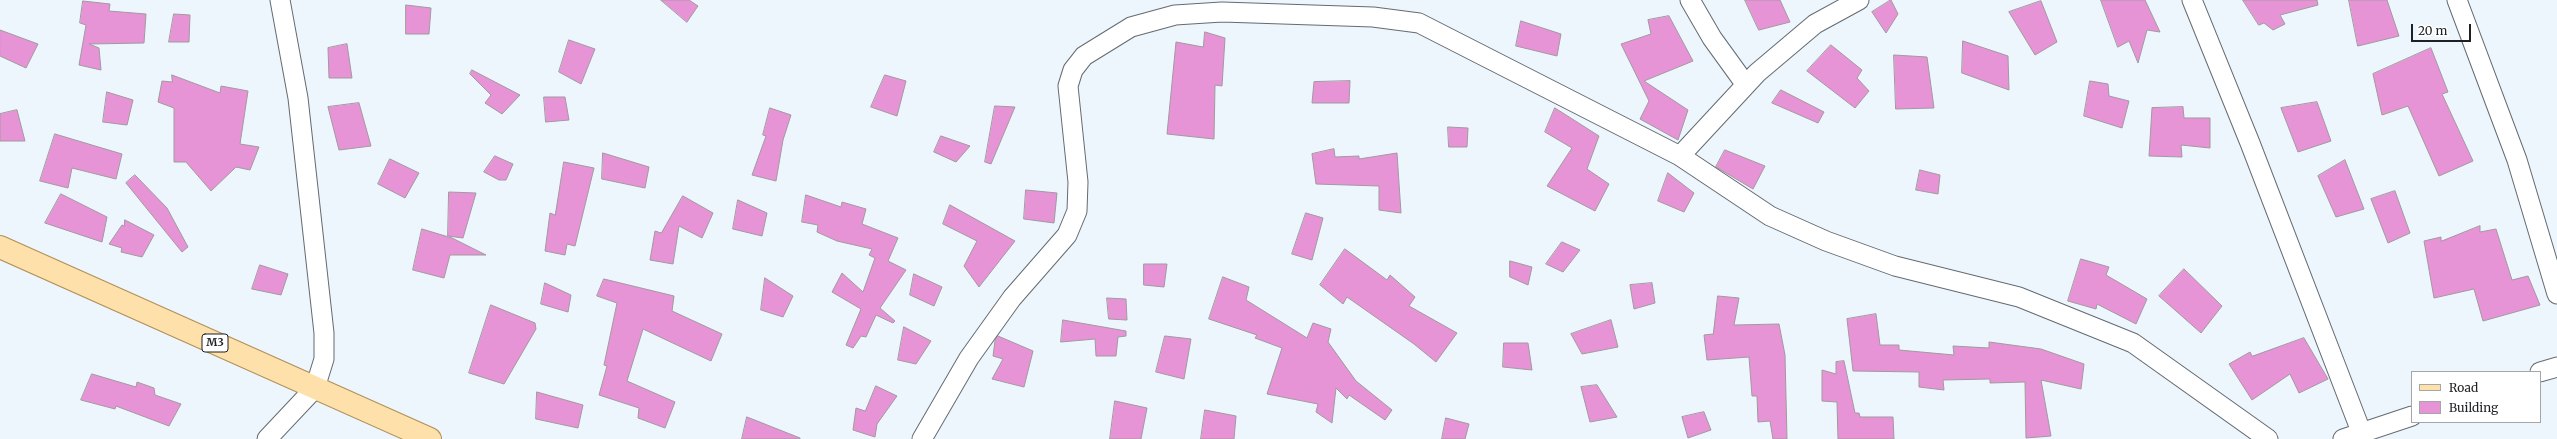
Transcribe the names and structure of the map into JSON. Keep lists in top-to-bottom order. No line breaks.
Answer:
{"streets":{"main road":["M3"]},"legend":["Road","Building"],"scale_bar":"20 m"}
